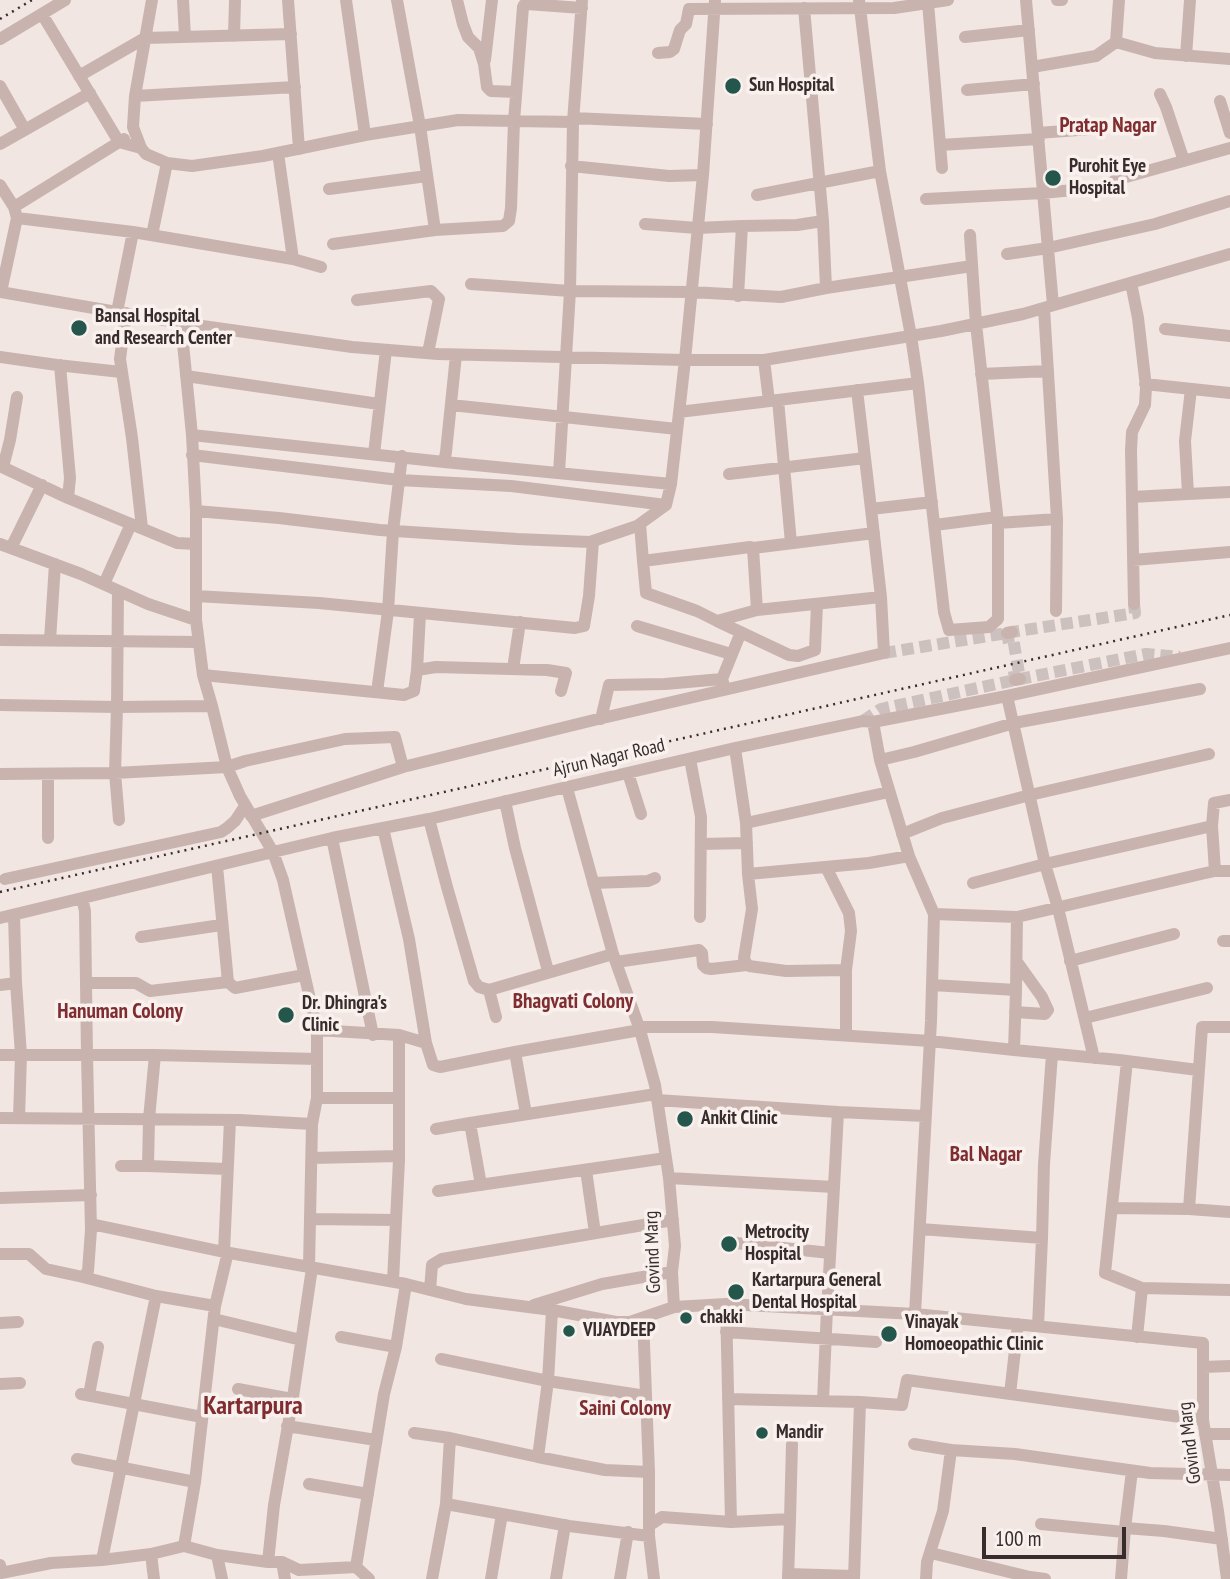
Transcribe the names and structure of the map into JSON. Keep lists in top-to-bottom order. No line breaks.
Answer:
{"streets":{"street":["Ajrun Nagar Road","Govind Marg"]},"crossings":[["Ajrun Nagar Road","Govind Marg"]],"districts":["Pratap Nagar","Bhagvati Colony","Hanuman Colony","Bal Nagar","Kartarpura","Saini Colony"],"places":["Sun Hospital","Purohit Eye Hospital","Bansal Hospital and Research Center","Dr. Dhingra's Clinic","Ankit Clinic","Metrocity Hospital","Kartarpura General Dental Hospital","chakki","VIJAYDEEP","Vinayak Homoeopathic Clinic","Mandir"],"scale_bar":"100 m"}
